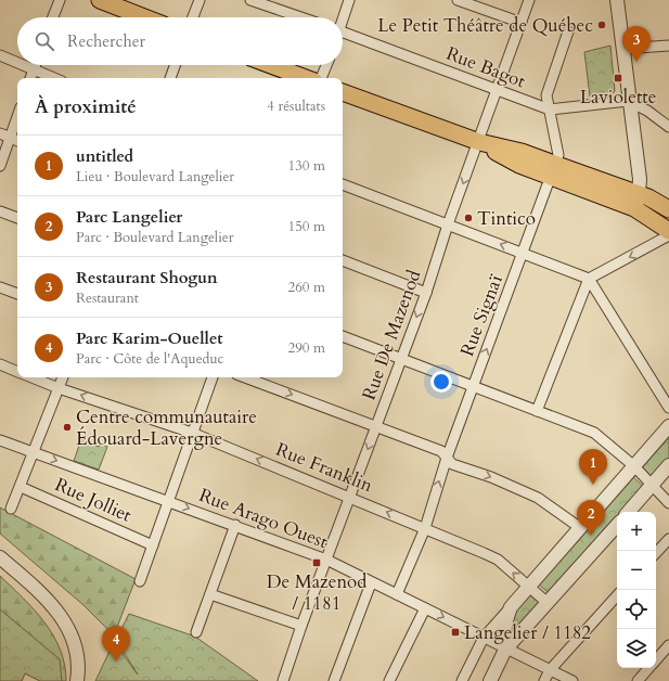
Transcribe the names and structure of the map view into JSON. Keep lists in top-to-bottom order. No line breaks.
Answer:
{"streets":{"street":["Rue Bagot","Rue Signaï","Rue De Mazenod","Rue Franklin","Rue Jolliet","Rue Arago Ouest"]},"crossings":[["Rue Bagot","Rue Signaï"],["Rue Bagot","Rue De Mazenod"],["Rue Signaï","Rue Franklin"],["Rue Signaï","Rue Arago Ouest"],["Rue De Mazenod","Rue Franklin"],["Rue De Mazenod","Rue Arago Ouest"]],"one_way":["Rue Arago Ouest"],"places":{"other":["Le Petit Théâtre de Québec","Tintico","Centre communautaire Édouard-Lavergne"],"transit":["Laviolette","De Mazenod / 1181","Langelier / 1182"]},"page":{"search":"Rechercher","pins":["3","1","2","4"],"heading":["À proximité","4 résultats"],"list":[{"mark":"1","name":"untitled","note":"Lieu · Boulevard Langelier","value":"130 m"},{"mark":"2","name":"Parc Langelier","note":"Parc · Boulevard Langelier","value":"150 m"},{"mark":"3","name":"Restaurant Shogun","note":"Restaurant","value":"260 m"},{"mark":"4","name":"Parc Karim-Ouellet","note":"Parc · Côte de l'Aqueduc","value":"290 m"}],"map_buttons":["+","−"]}}
